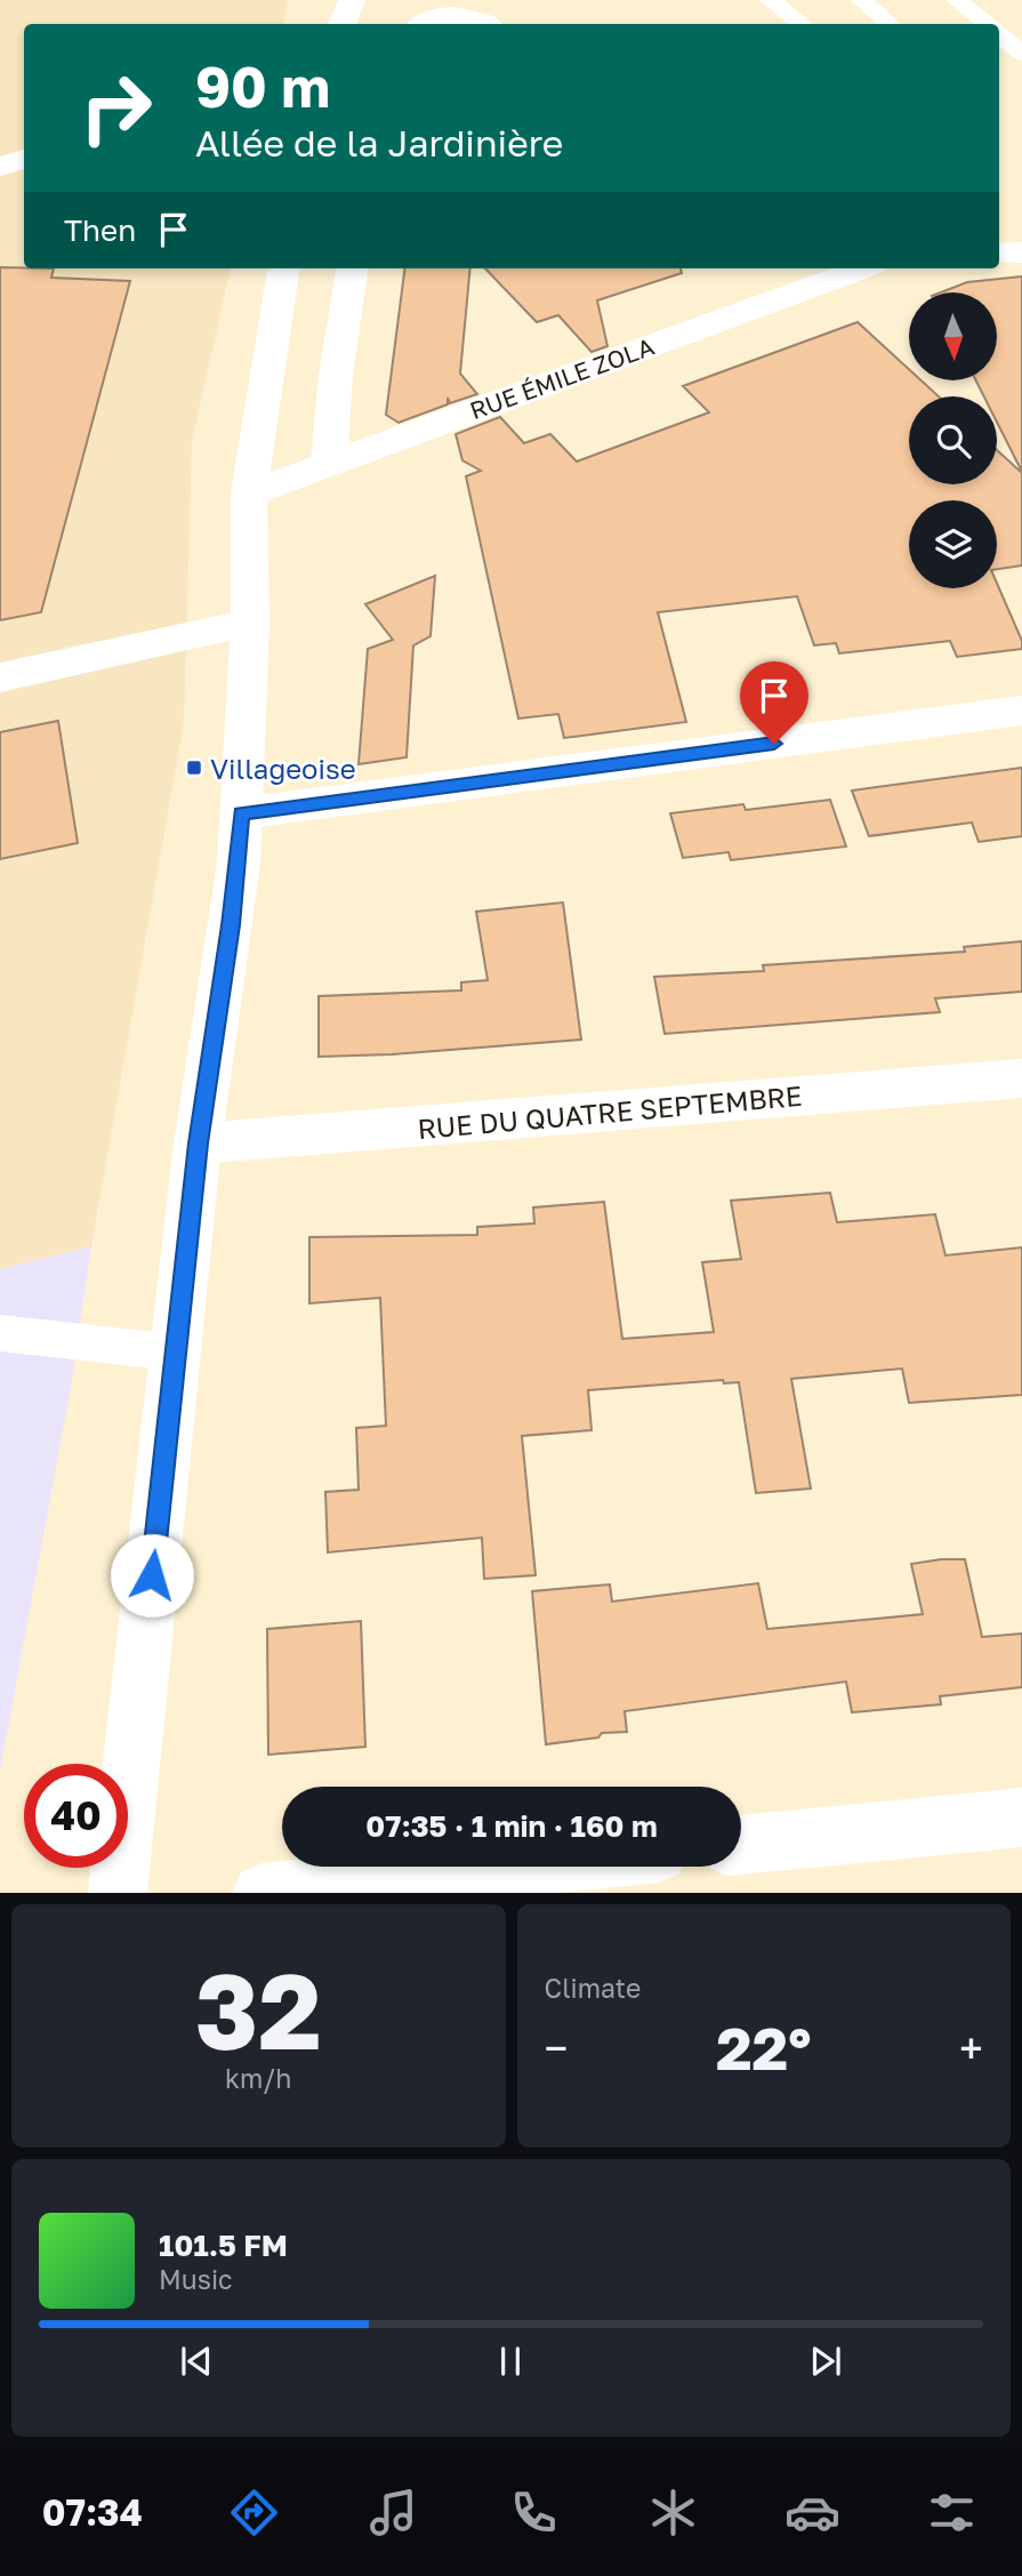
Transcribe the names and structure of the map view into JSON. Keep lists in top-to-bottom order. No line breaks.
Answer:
{"streets":{"street":["RUE ÉMILE ZOLA","RUE DU QUATRE SEPTEMBRE"]},"places":{"transit":["Villageoise"]},"north":"bottom","page":{"turn":["90 m","Allée de la Jardinière"],"then":"Then","limit":"40","trip":"07:35 · 1 min · 160 m","tile":[["32","km/h"],"Climate"],"heat":["−","22°","+"],"song":["101.5 FM","Music"],"tabs":"07:34"}}
